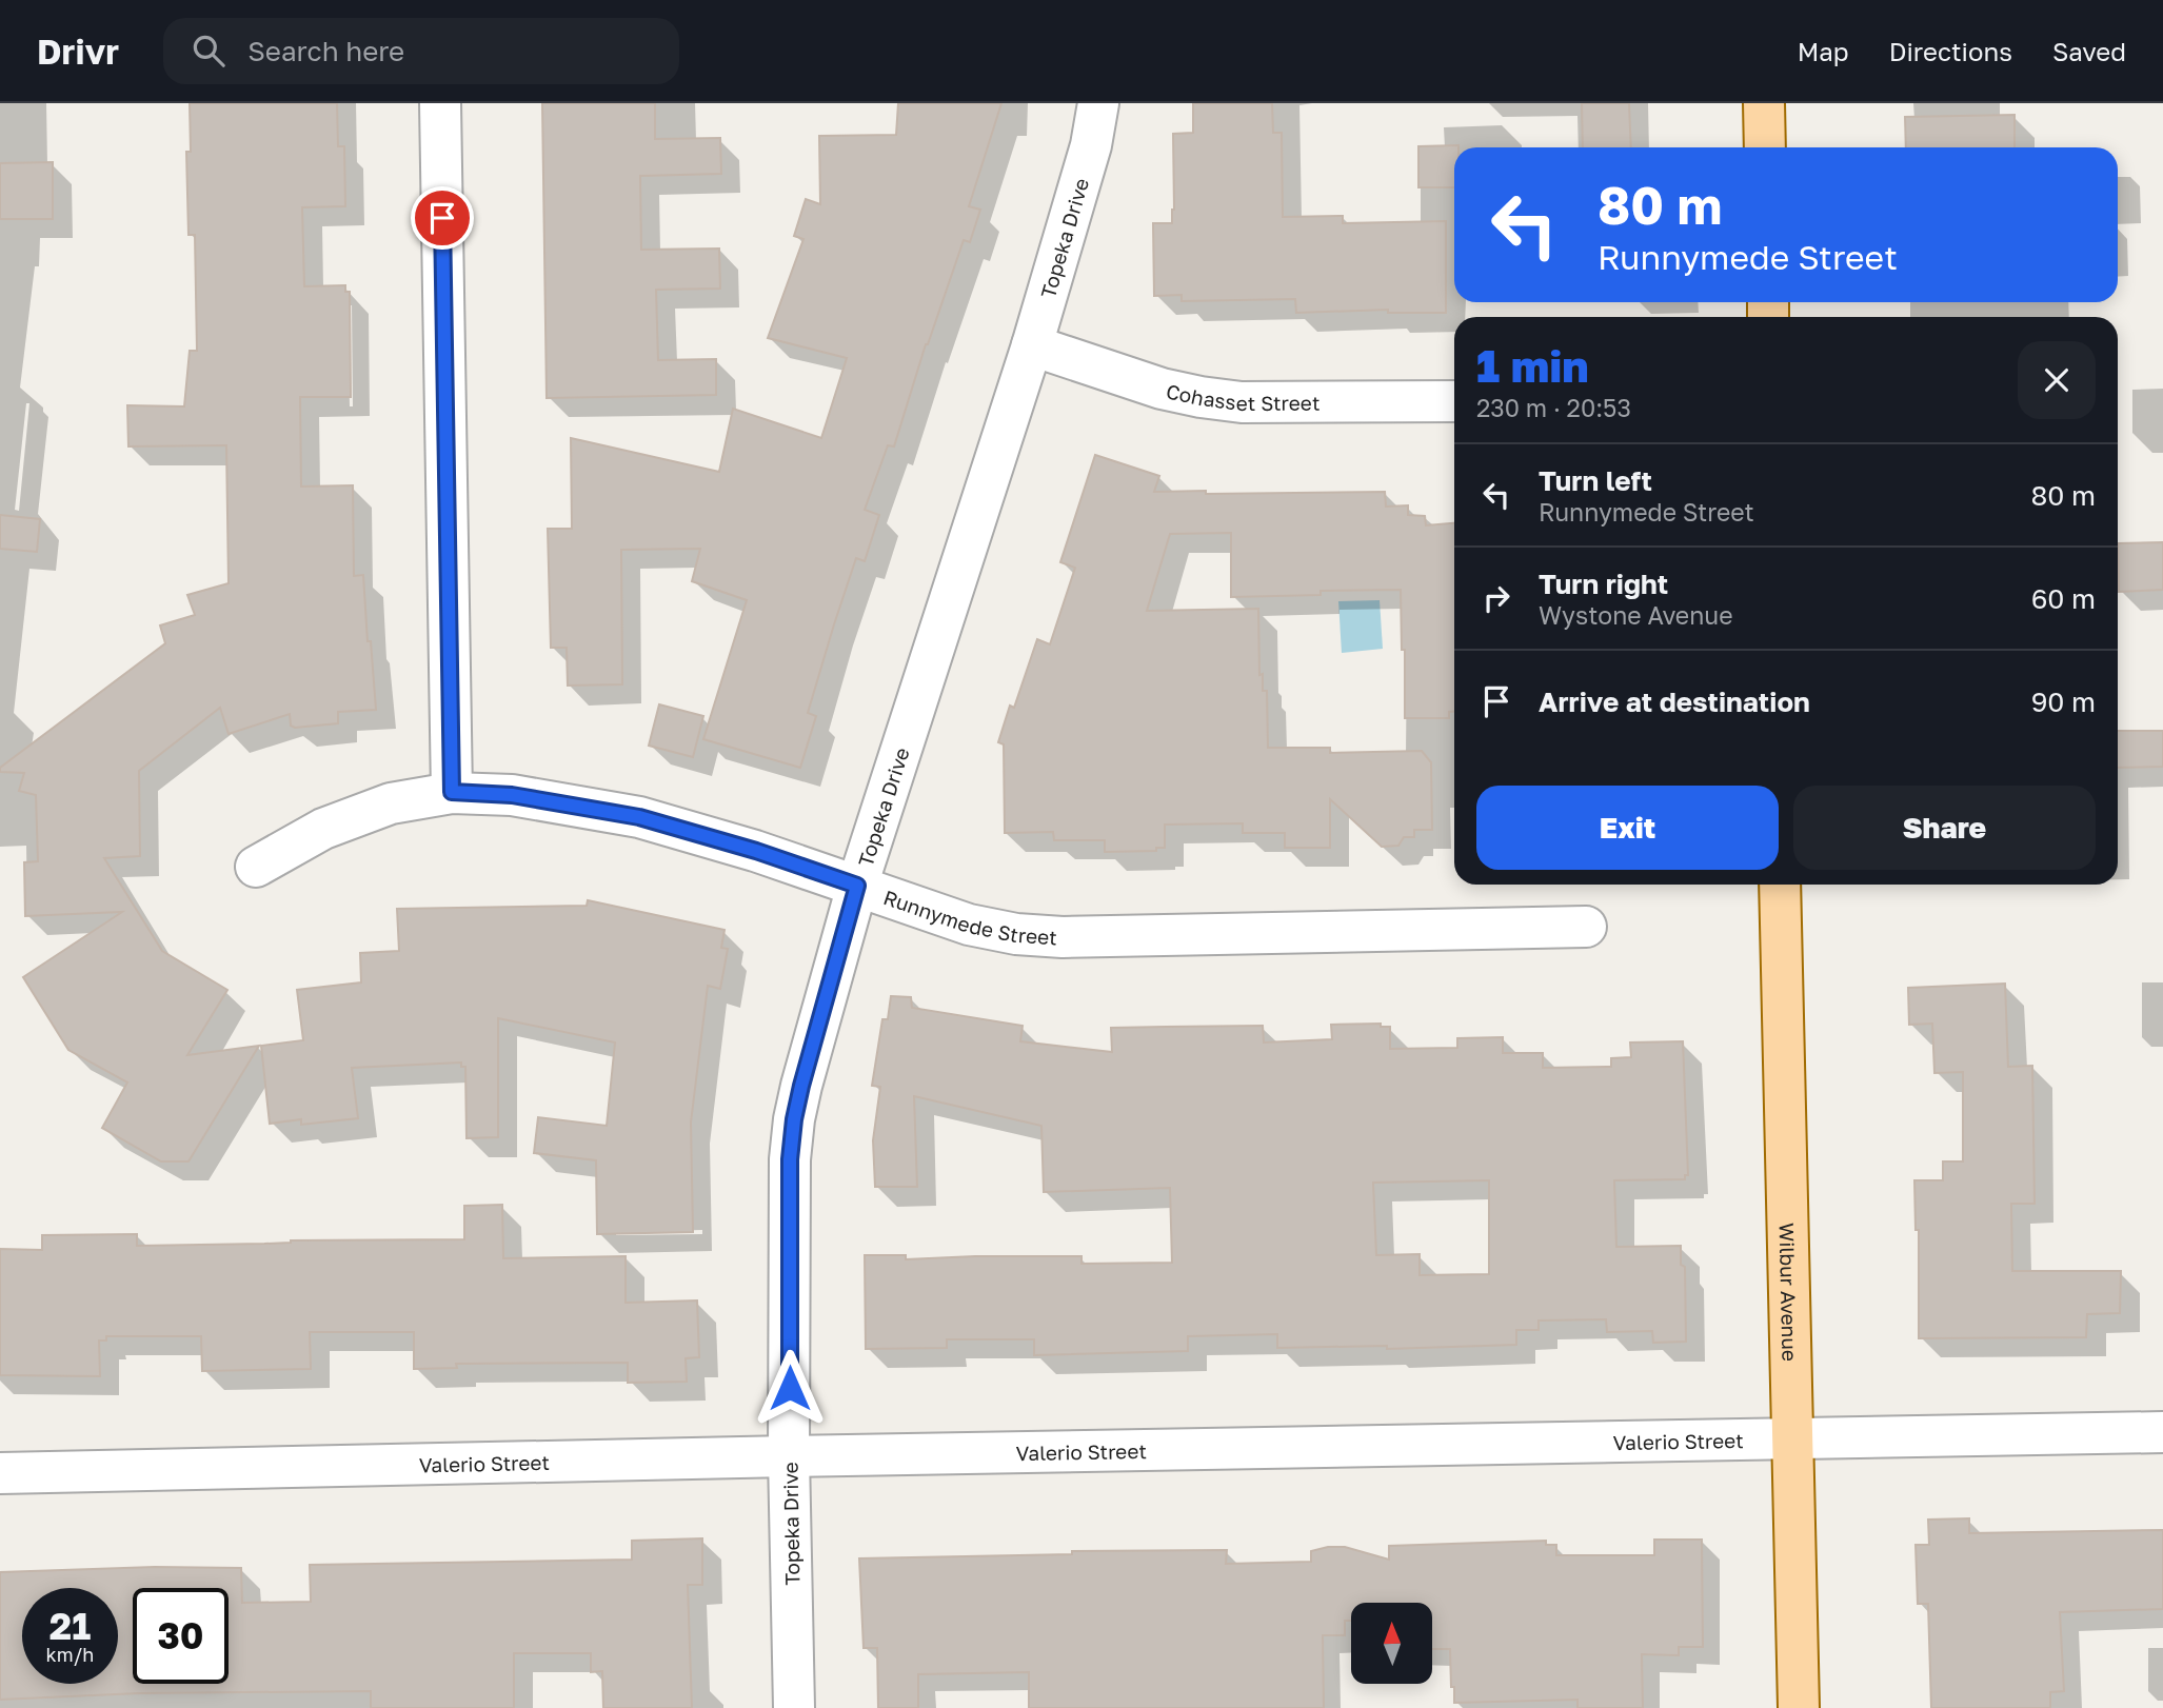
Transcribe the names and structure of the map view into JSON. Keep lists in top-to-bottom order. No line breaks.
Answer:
{"streets":{"main road":["Wilbur Avenue"],"street":["Topeka Drive","Cohasset Street","Runnymede Street","Valerio Street"]},"crossings":[["Topeka Drive","Cohasset Street"],["Topeka Drive","Runnymede Street"],["Topeka Drive","Valerio Street"],["Wilbur Avenue","Valerio Street"]],"north":"top","page":{"header":"Drivr","search":"Search here","nav":["Map","Directions","Saved"],"turn":["80 m","Runnymede Street"],"heading":["1 min","230 m · 20:53"],"list":[{"name":"Turn left","note":"Runnymede Street","value":"80 m"},{"name":"Turn right","note":"Wystone Avenue","value":"60 m"},{"name":"Arrive at destination","value":"90 m"}],"buttons":["Exit","Share"],"speed":"21 km/h","limit":"30"}}
